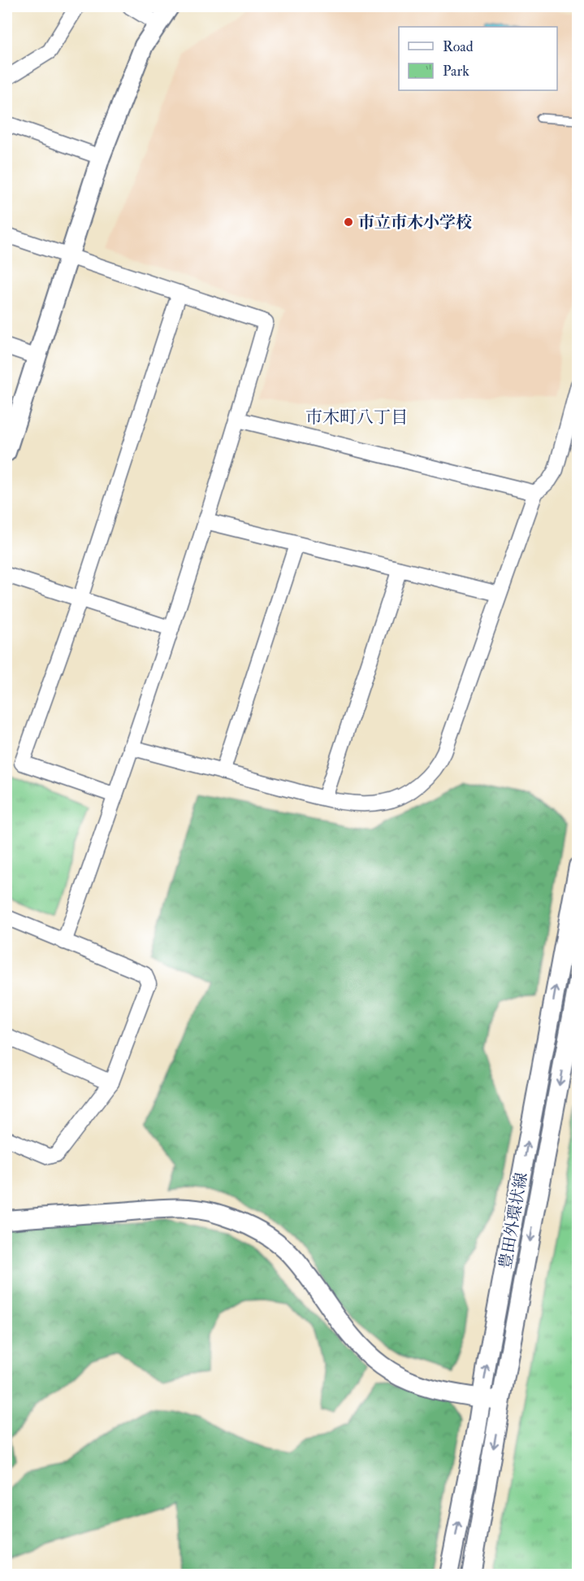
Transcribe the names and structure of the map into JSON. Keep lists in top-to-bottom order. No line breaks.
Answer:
{"streets":{"street":["豊田外環状線"]},"districts":["市木町八丁目"],"places":["市立市木小学校"],"legend":["Road","Park"]}
